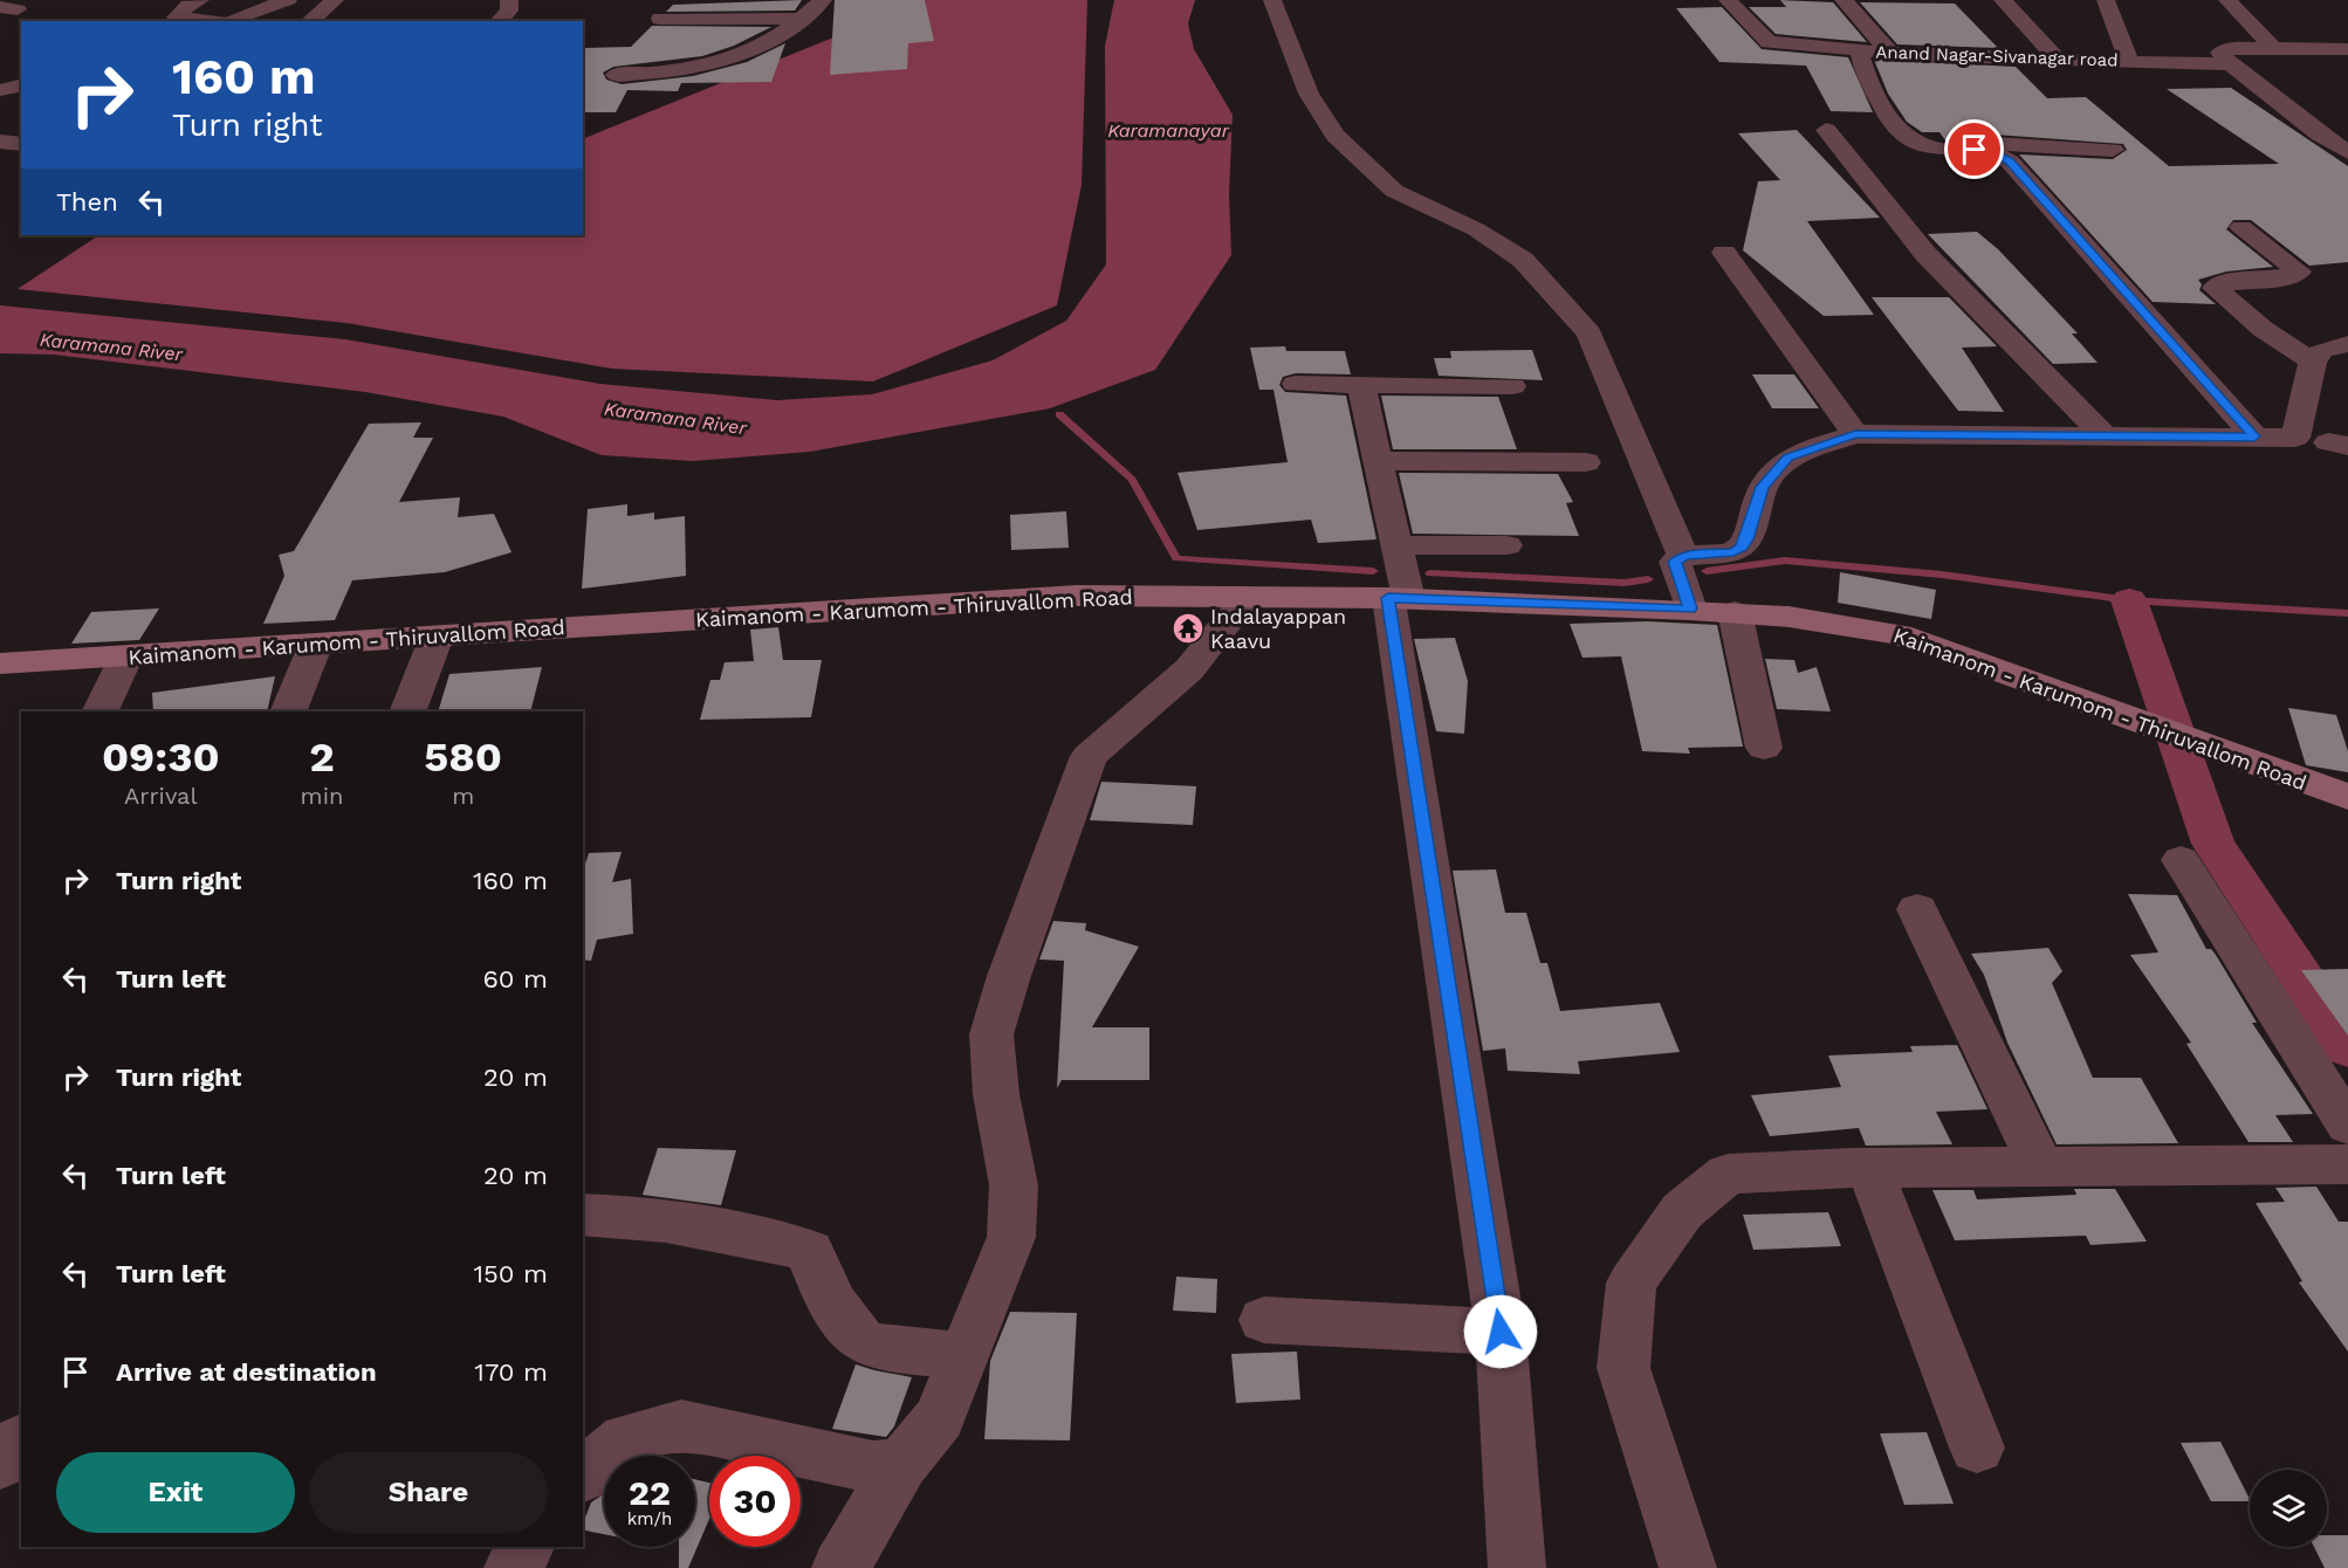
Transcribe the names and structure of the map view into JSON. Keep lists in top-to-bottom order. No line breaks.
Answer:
{"streets":{"main road":["Kaimanom - Karumom - Thiruvallom Road"],"street":["Anand Nagar-Sivanagar road"]},"water":["Karamanayar","Karamana River"],"places":{"temple":["Indalayappan Kaavu"]},"page":{"turn":["160 m","Turn right"],"then":"Then","eta":["09:30","Arrival","2","min","580","m"],"list":[{"name":"Turn right","value":"160 m"},{"name":"Turn left","value":"60 m"},{"name":"Turn right","value":"20 m"},{"name":"Turn left","value":"20 m"},{"name":"Turn left","value":"150 m"},{"name":"Arrive at destination","value":"170 m"}],"buttons":["Exit","Share"],"speed":"22 km/h","limit":"30"}}
